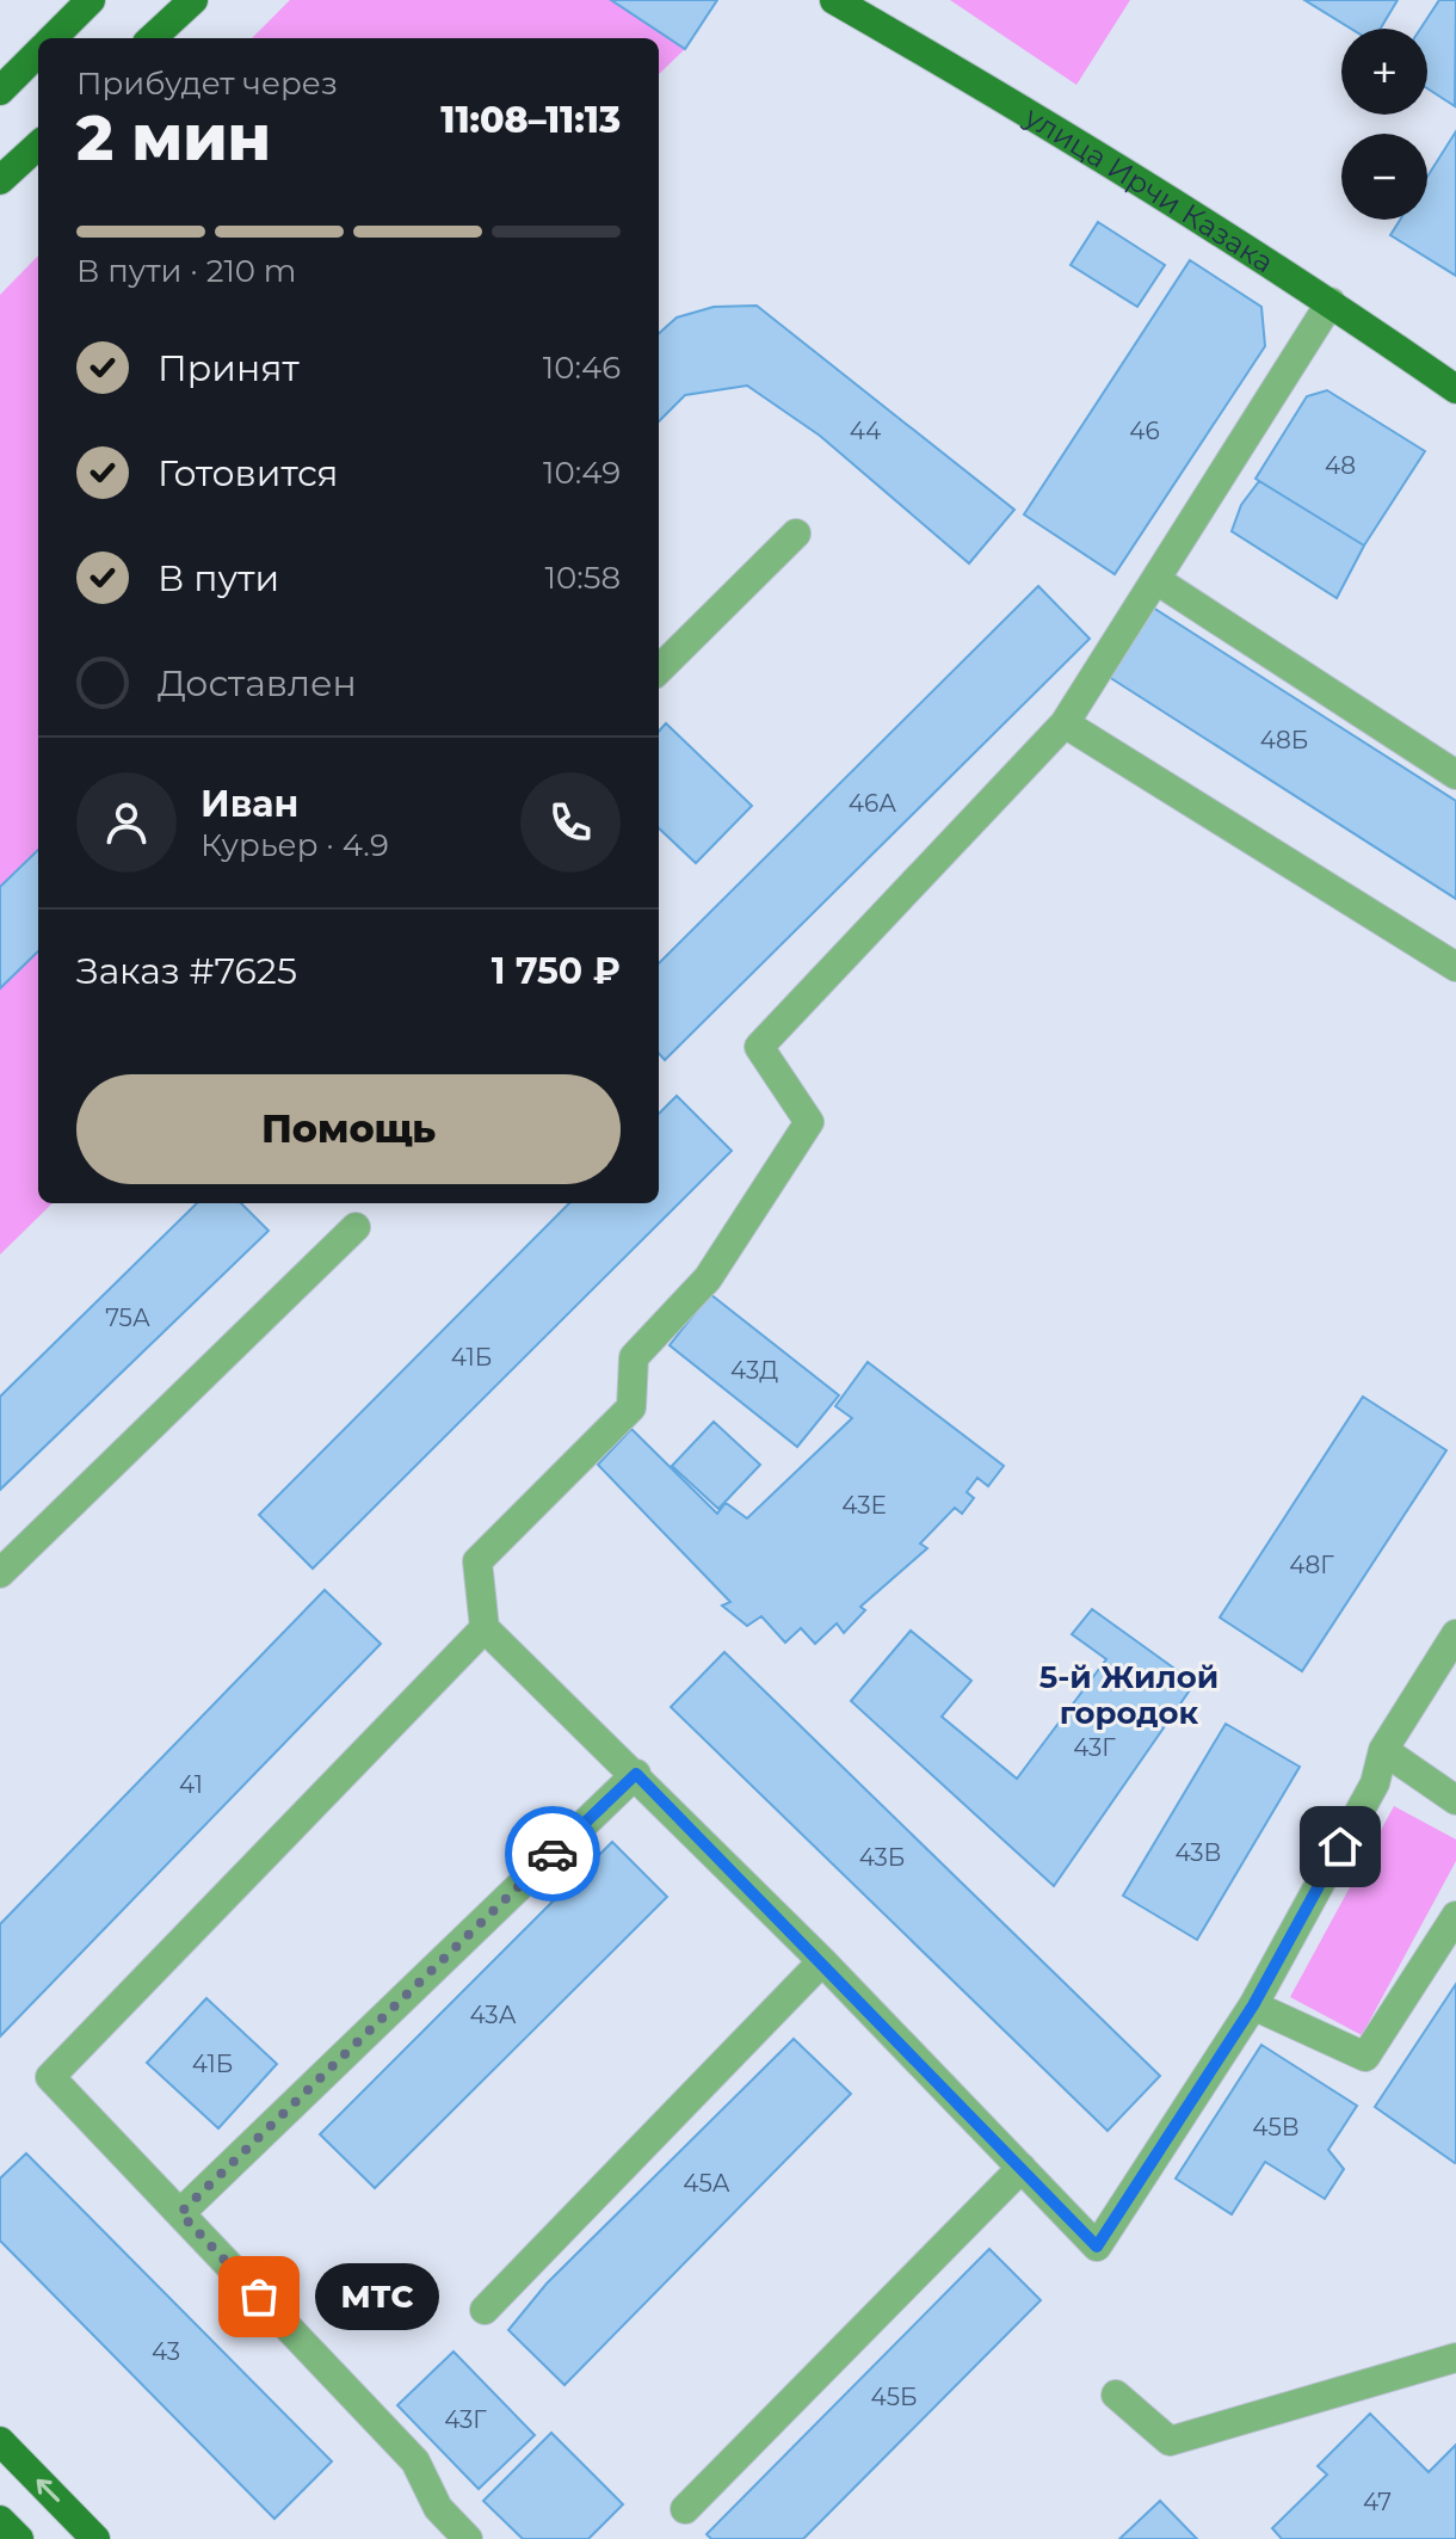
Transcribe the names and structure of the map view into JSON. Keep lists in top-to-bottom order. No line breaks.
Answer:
{"streets":{"main road":["улица Ирчи Казака"]},"districts":["5-й Жилой городок"],"places":["МТС"],"house_numbers":["44","46","48","48Б","46А","75А","41Б","43Д","43Е","48Г","43Г","41","43В","43Б","43А","41Б","45В","45А","43","45Б","43Г","47"],"page":{"map_buttons":["+","−"],"heading":["2 мин","Прибудет через","11:08–11:13"],"panel":["Иван","Курьер · 4.9","Заказ #7625","1 750 ₽"],"bar":"В пути · 210 m","list":[["Принят","10:46"],["Готовится","10:49"],["В пути","10:58"],"Доставлен"],"buttons":"Помощь","bubble":"МТС"}}
